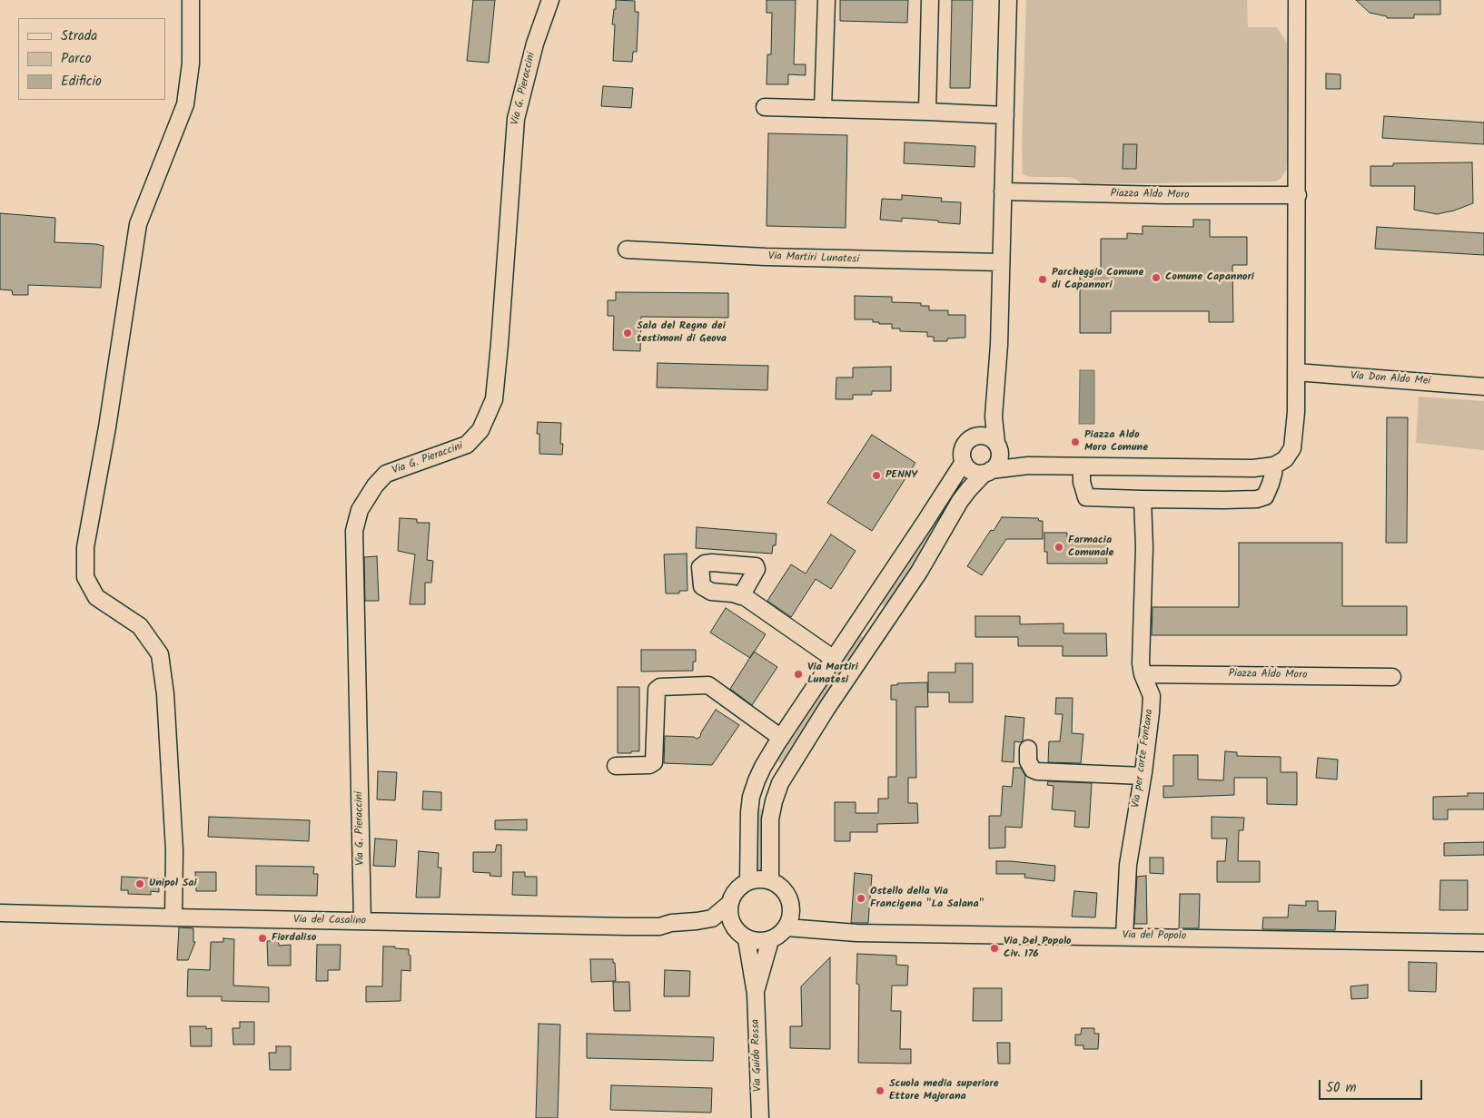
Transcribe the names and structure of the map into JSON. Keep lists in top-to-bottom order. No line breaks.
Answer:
{"streets":{"street":["Via G. Pieraccini","Piazza Aldo Moro","Via Martiri Lunatesi","Via Don Aldo Mei","Via per corte Fontana","Via del Casalino","Via del Popolo","Via Guido Rossa"]},"crossings":[["Via G. Pieraccini","Via del Casalino"],["Piazza Aldo Moro","Via per corte Fontana"],["Via per corte Fontana","Via del Popolo"],["Via del Casalino","Via del Popolo"],["Via del Casalino","Via Guido Rossa"],["Via del Popolo","Via Guido Rossa"]],"places":["Comune Capannori","Parcheggio Comune di Capannori","Sala del Regno dei testimoni di Geova","Piazza Aldo Moro Comune","PENNY","Farmacia Comunale","Via Martiri Lunatesi","Unipol Sai","Ostello della Via Francigena \"La Salana\"","Fiordaliso","Via Del Popolo Civ. 176","Scuola media superiore Ettore Majorana"],"legend":["Strada","Parco","Edificio"],"scale_bar":"50 m"}
